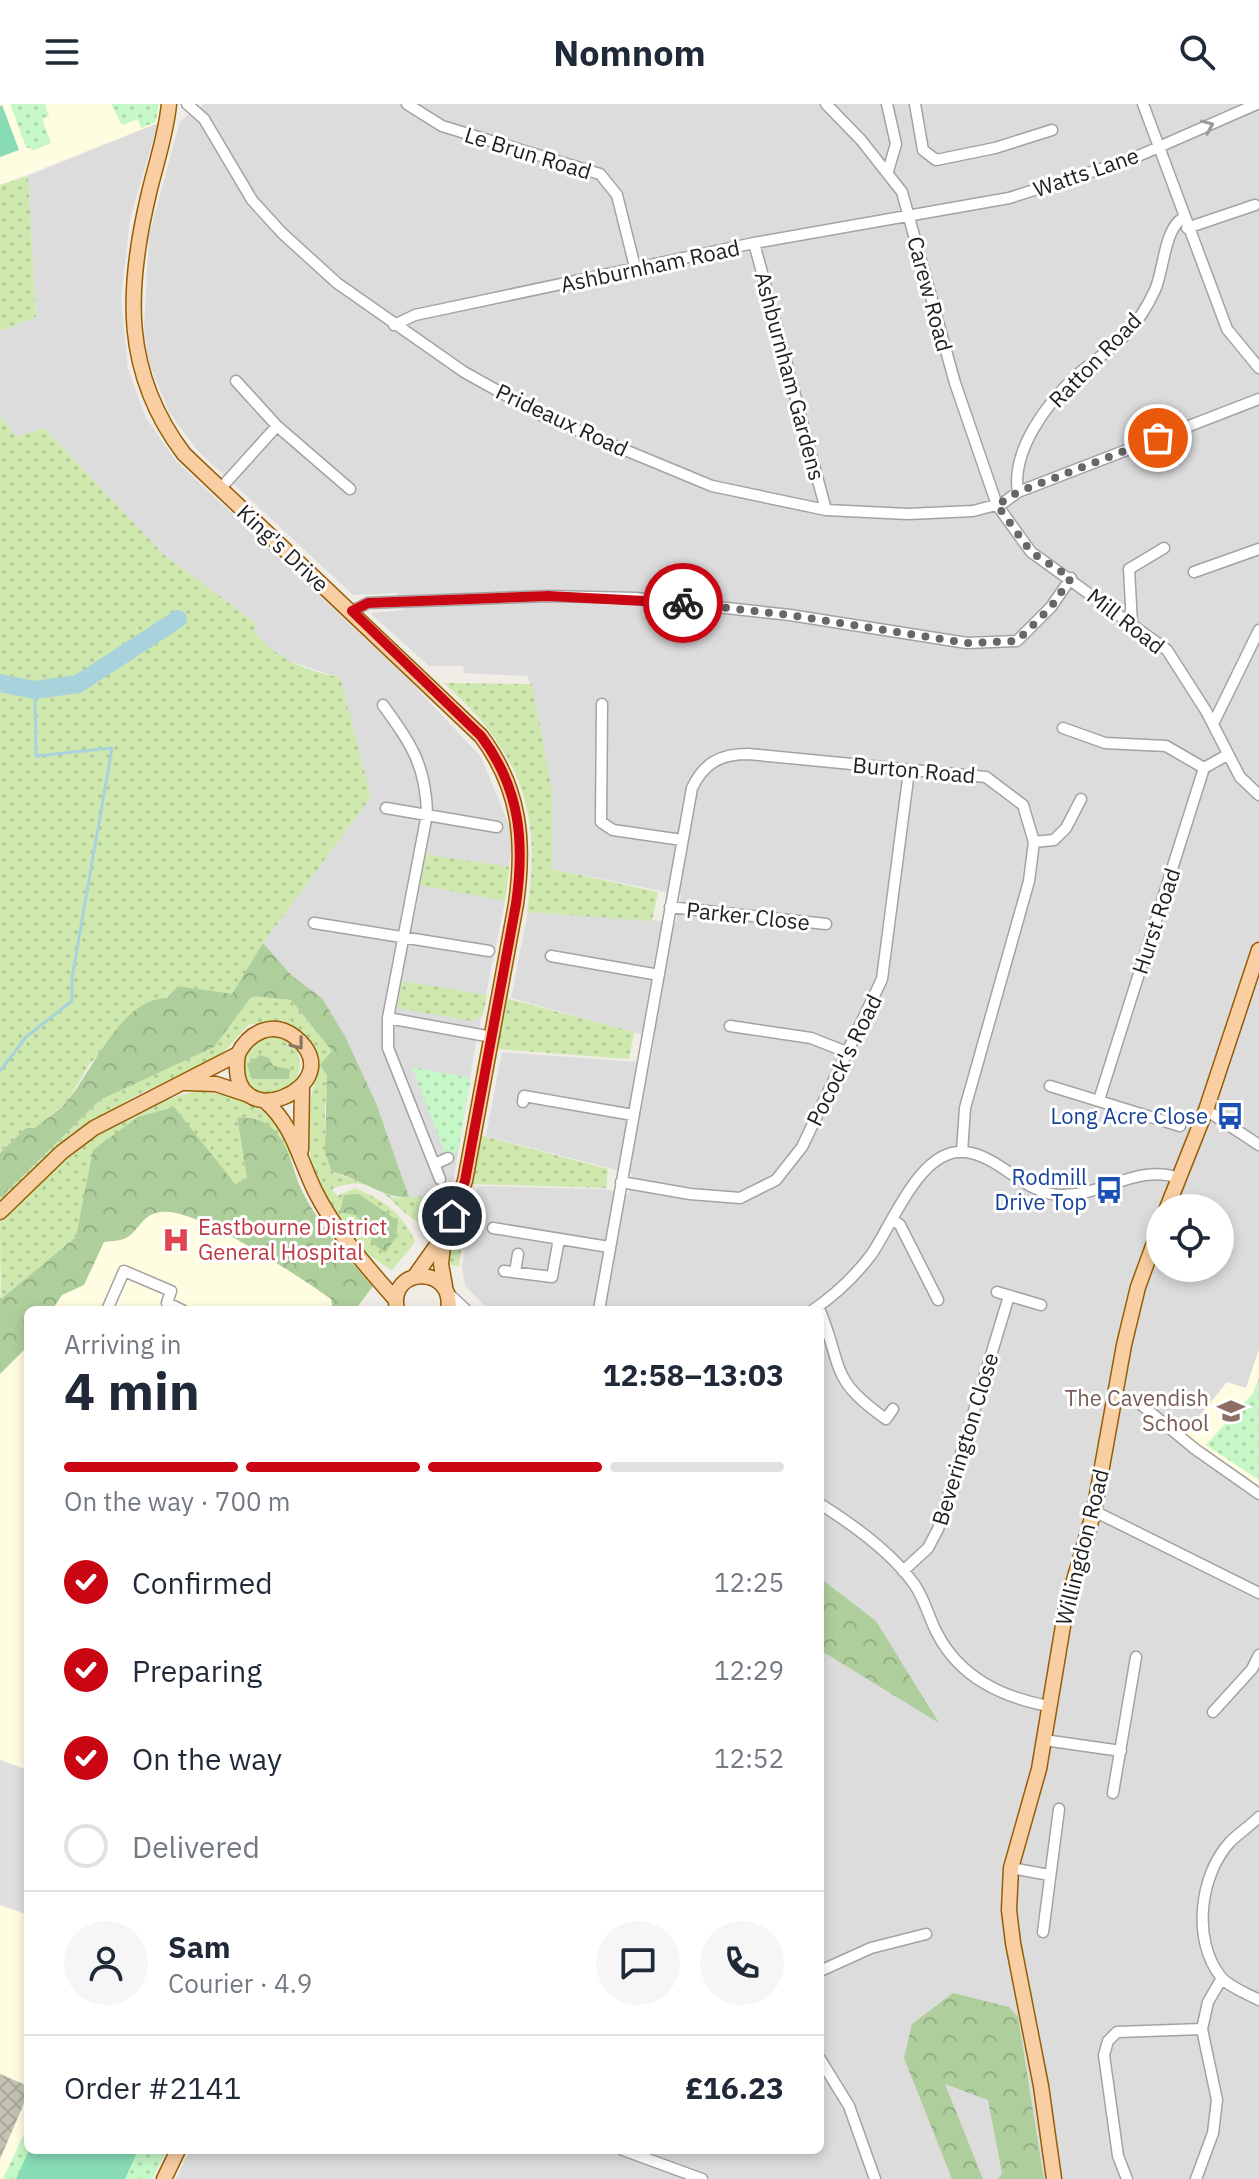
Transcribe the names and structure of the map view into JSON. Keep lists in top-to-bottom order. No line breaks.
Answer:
{"streets":{"main road":["King's Drive","Willingdon Road"],"street":["Le Brun Road","Watts Lane","Ashburnham Road","Carew Road","Ratton Road","Ashburnham Gardens","Prideaux Road","Mill Road","Burton Road","Parker Close","Hurst Road","Pocock's Road","Beverington Close"]},"crossings":[["Le Brun Road","Ashburnham Road"],["Watts Lane","Ashburnham Road"],["Watts Lane","Carew Road"],["Ashburnham Road","Carew Road"],["Ashburnham Road","Ashburnham Gardens"],["Ashburnham Road","Prideaux Road"],["Carew Road","Prideaux Road"],["Carew Road","Mill Road"],["Ashburnham Gardens","Prideaux Road"],["Prideaux Road","Mill Road"],["Burton Road","Parker Close"],["Burton Road","Pocock's Road"]],"places":{"bus stop":["Long Acre Close","Rodmill Drive Top"],"hospital":["Eastbourne District General Hospital"],"school or university":["The Cavendish School"]},"page":{"header":"Nomnom","heading":["4 min","Arriving in","12:58–13:03"],"panel":["Sam","Courier · 4.9","Order #2141","£16.23"],"bar":"On the way · 700 m","list":[["Confirmed","12:25"],["Preparing","12:29"],["On the way","12:52"],"Delivered"]}}
